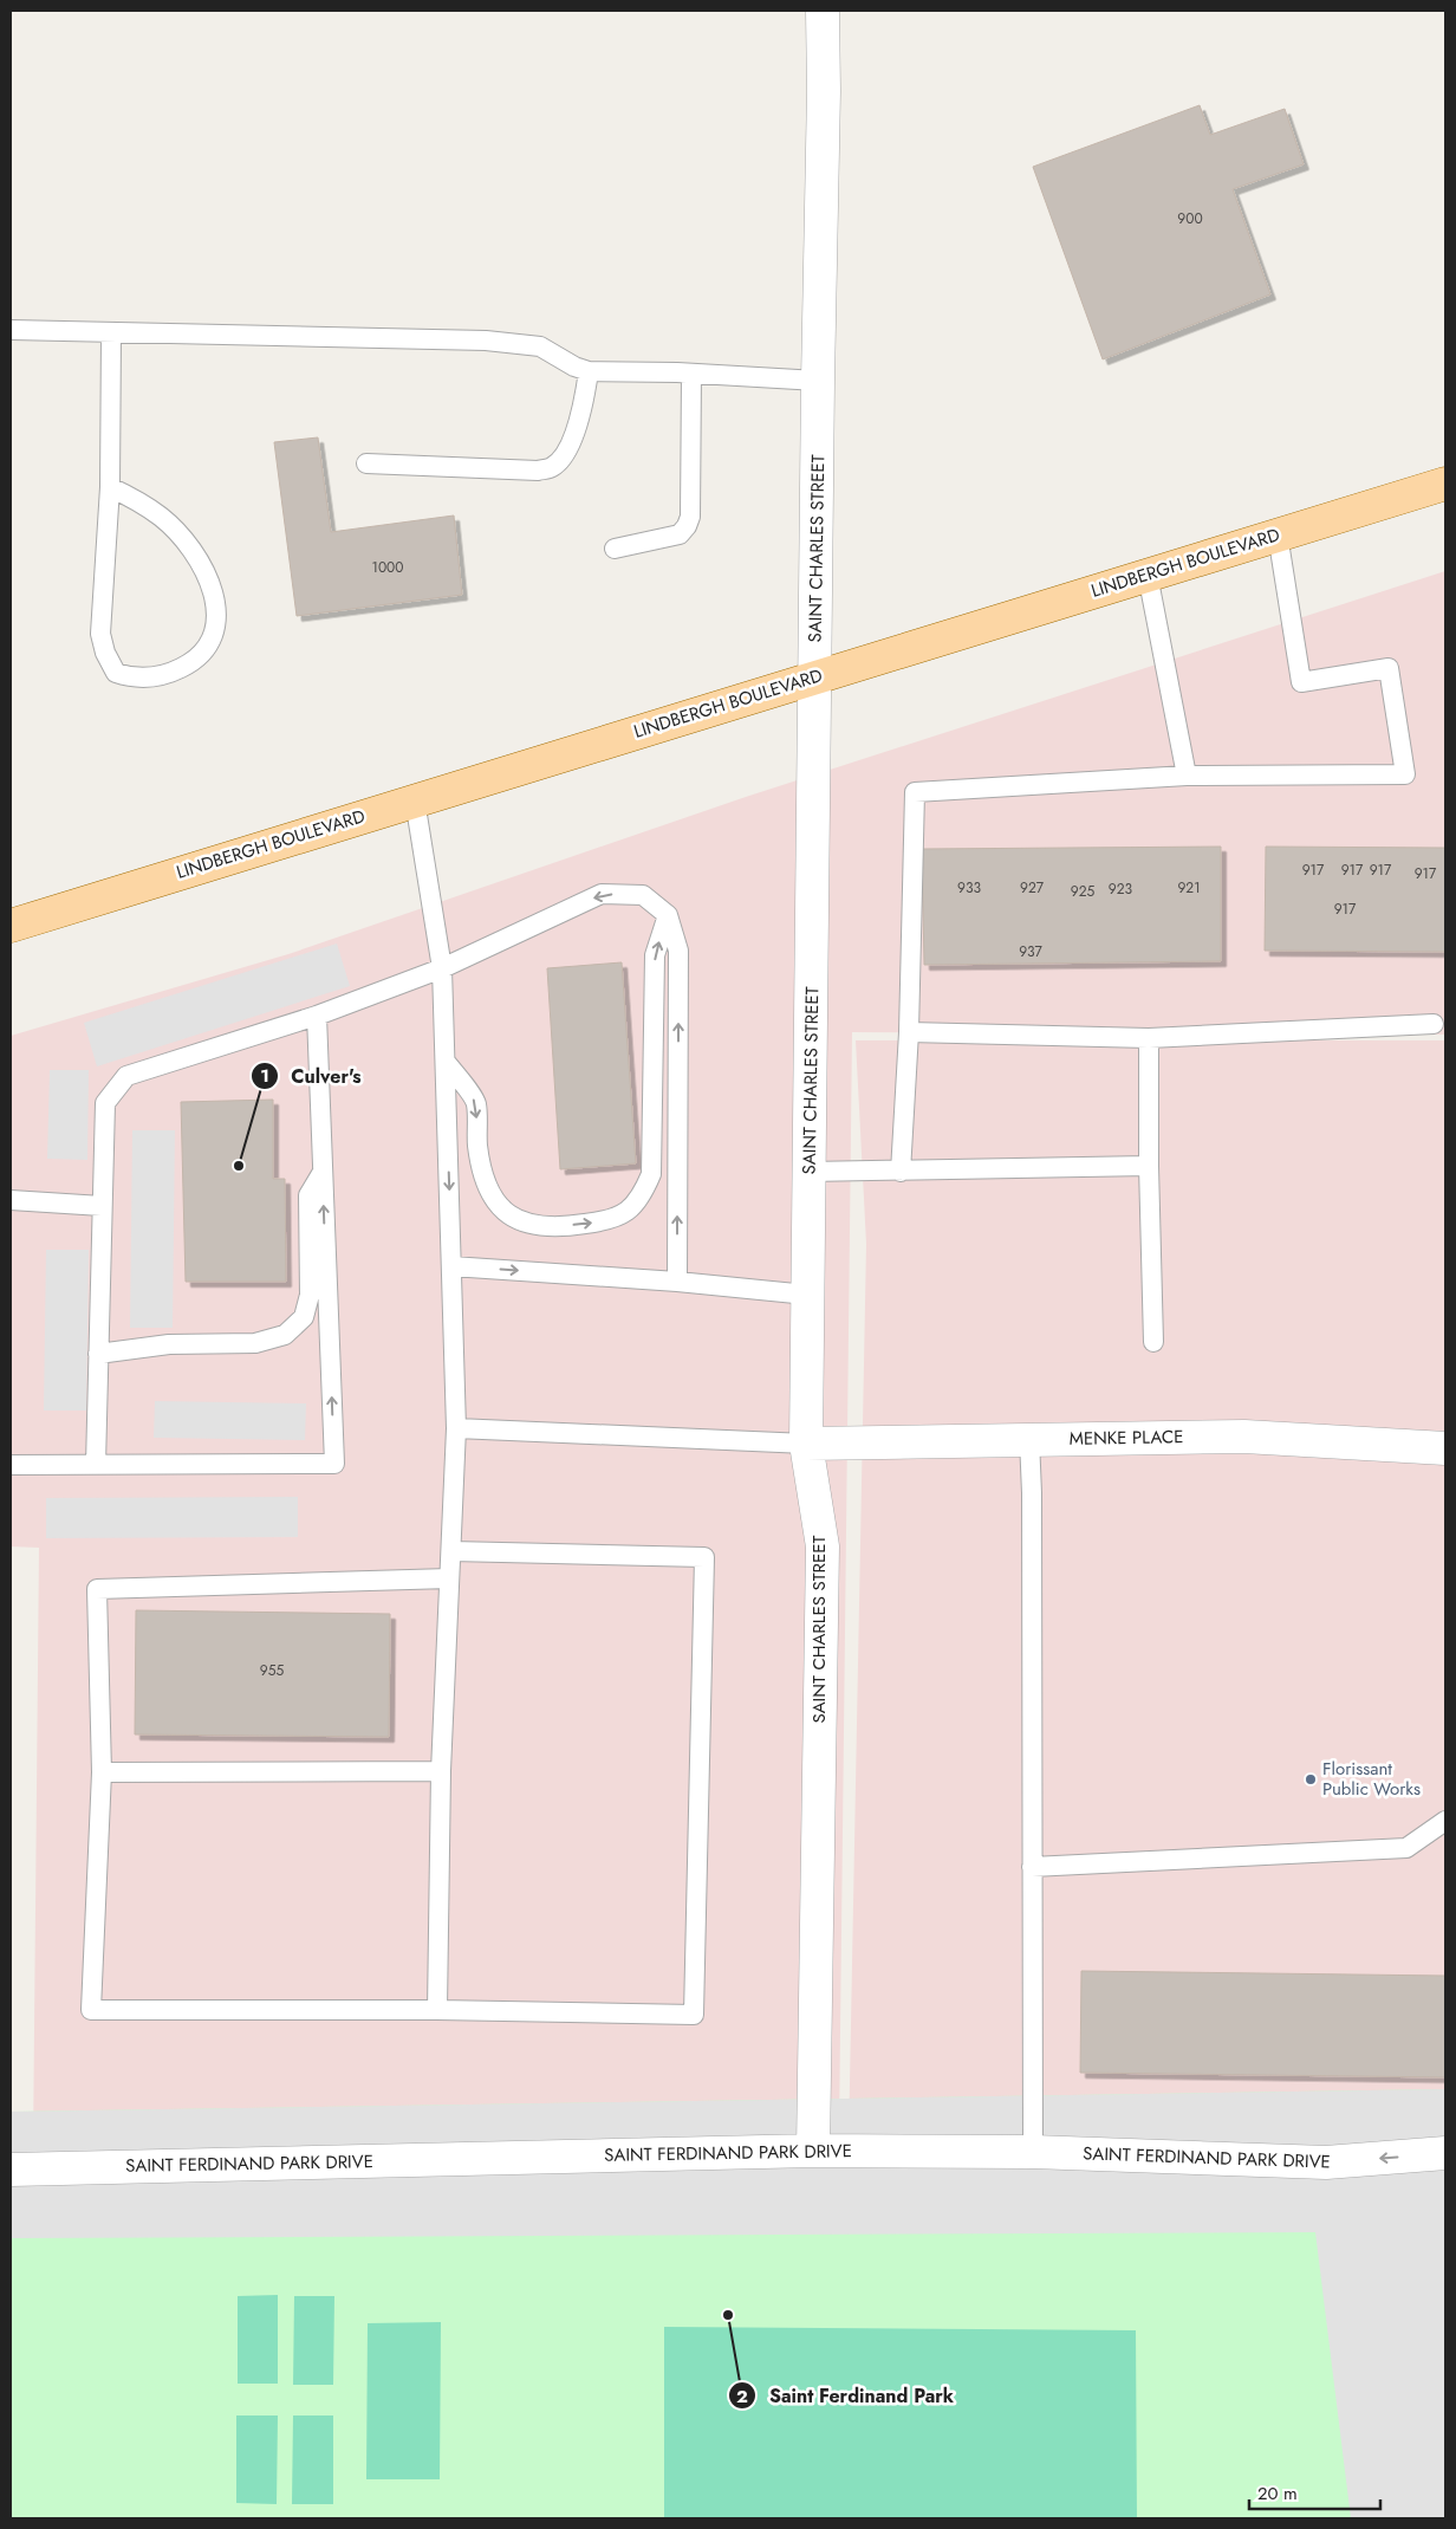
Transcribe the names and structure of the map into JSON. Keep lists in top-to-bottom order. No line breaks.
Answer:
{"streets":{"main road":["LINDBERGH BOULEVARD"],"street":["SAINT CHARLES STREET","MENKE PLACE","SAINT FERDINAND PARK DRIVE"]},"crossings":[["SAINT CHARLES STREET","LINDBERGH BOULEVARD"],["SAINT CHARLES STREET","MENKE PLACE"],["SAINT CHARLES STREET","SAINT FERDINAND PARK DRIVE"]],"places":["Culver's","Florissant Public Works","Saint Ferdinand Park"],"house_numbers":["900","1000","917","917","917","917","933","927","921","923","925","917","937","955"],"scale_bar":"20 m"}
